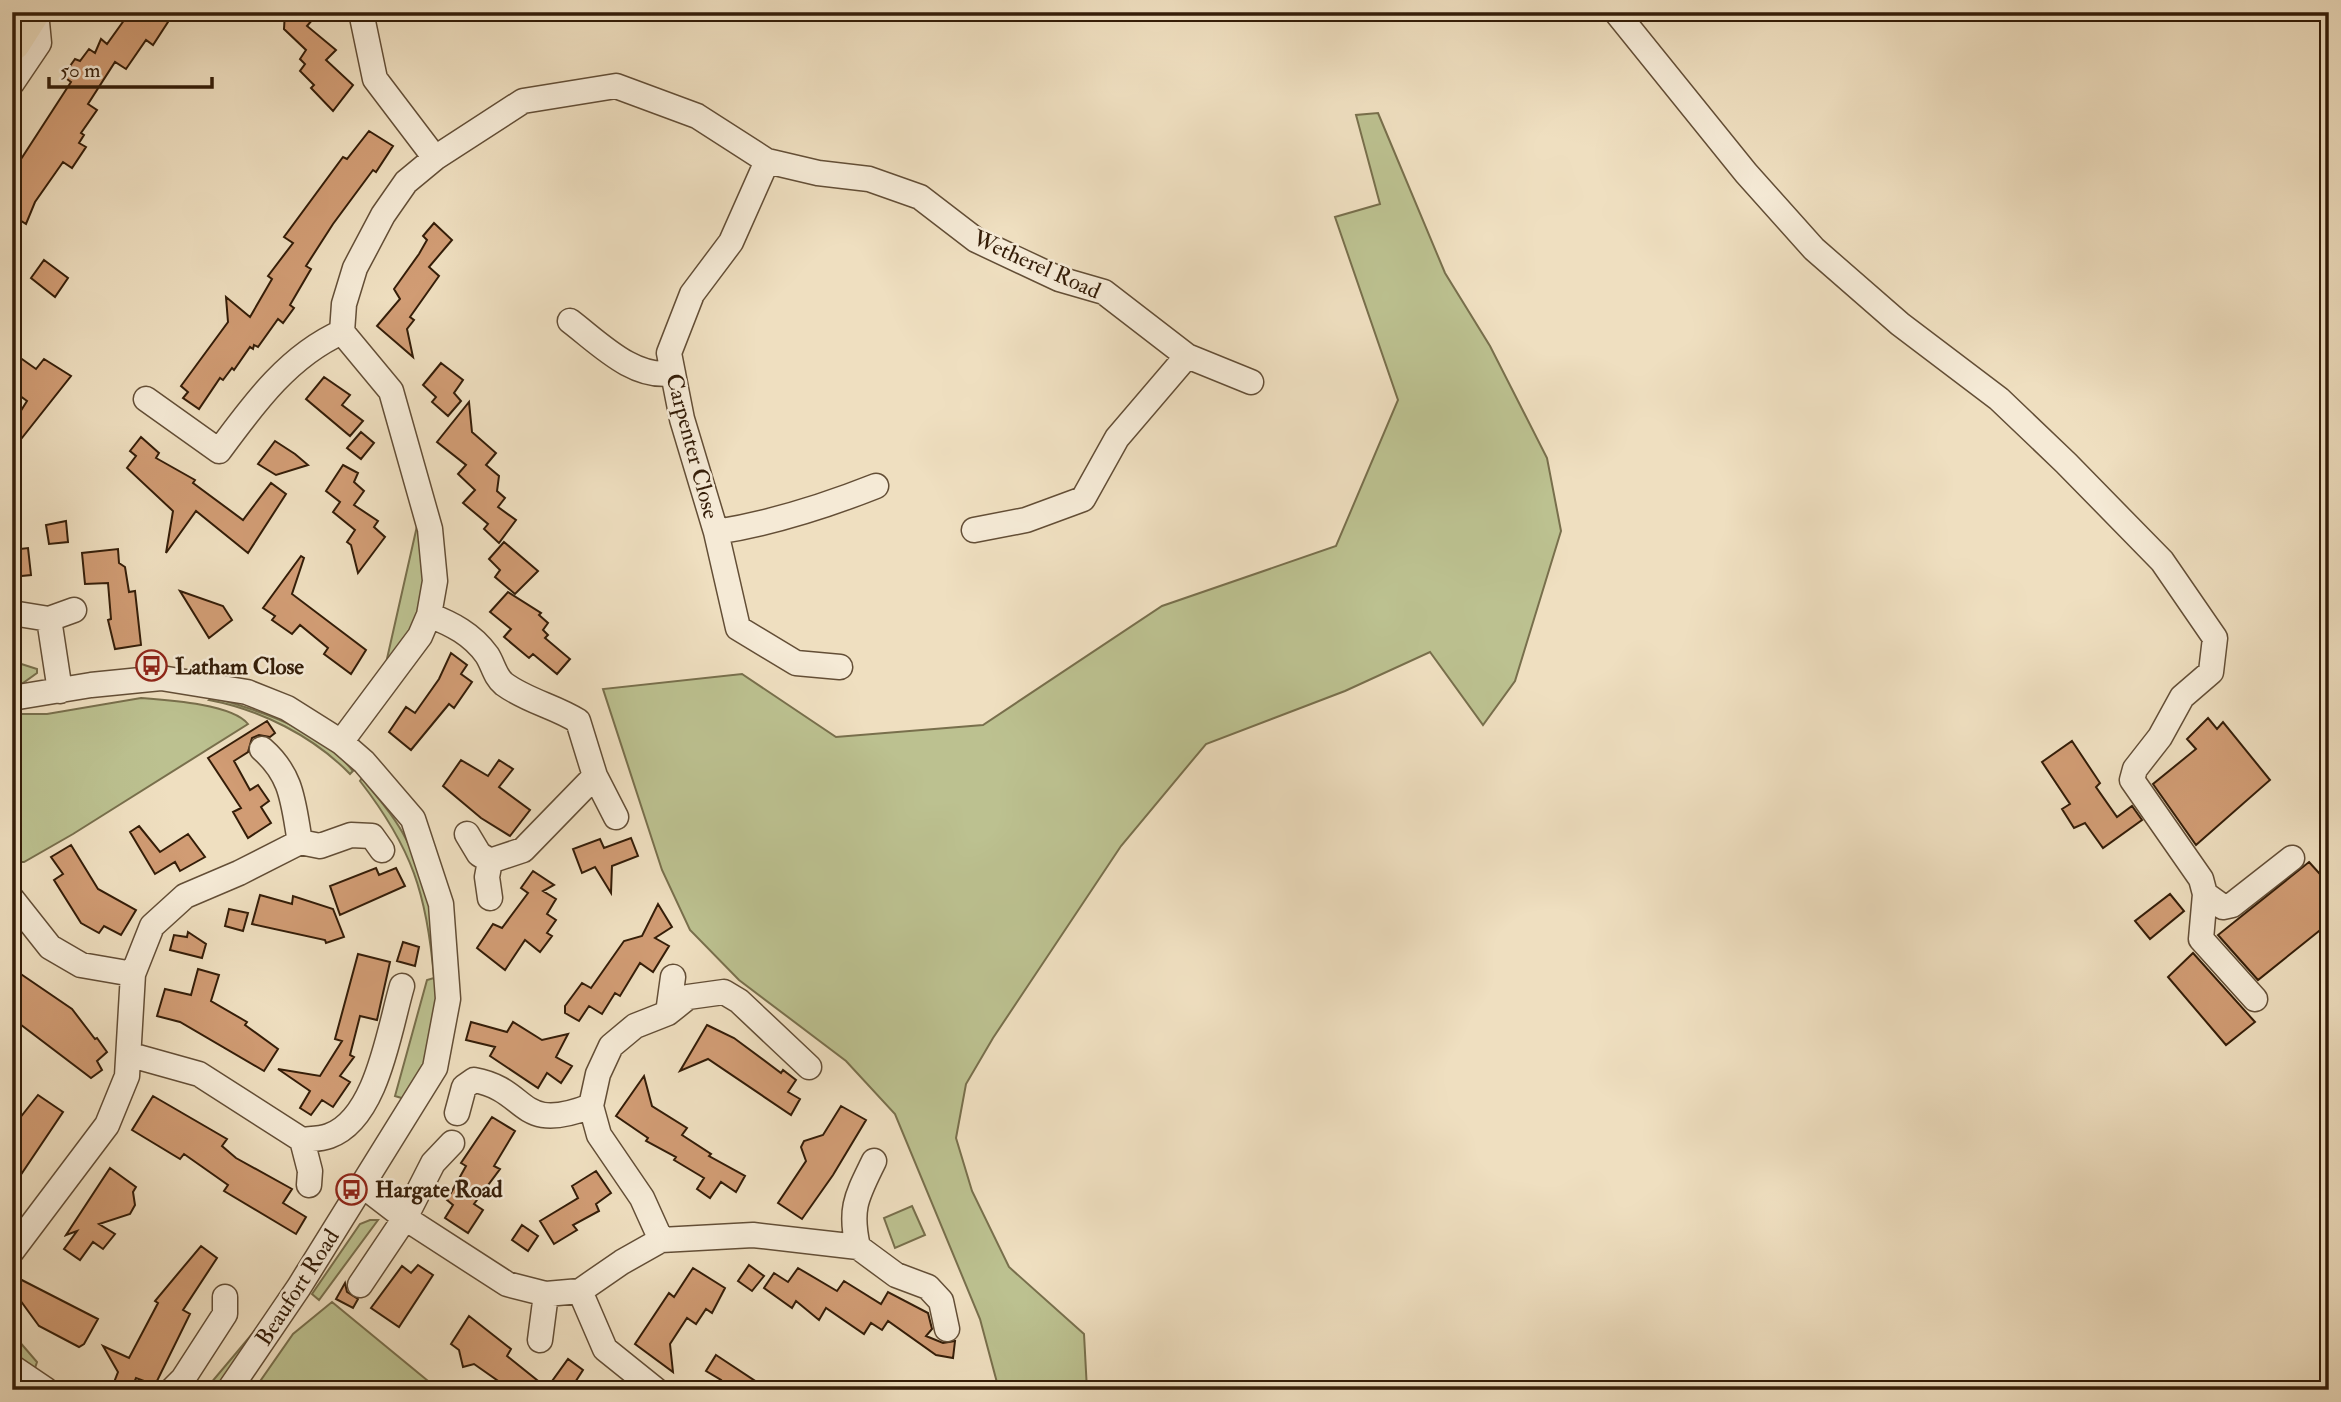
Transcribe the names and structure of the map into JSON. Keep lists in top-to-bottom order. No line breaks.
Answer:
{"streets":{"street":["Wetherel Road","Carpenter Close","Beaufort Road"]},"crossings":[["Wetherel Road","Carpenter Close"]],"places":{"bus stop":["Latham Close","Hargate Road"]},"scale_bar":"50 m"}
